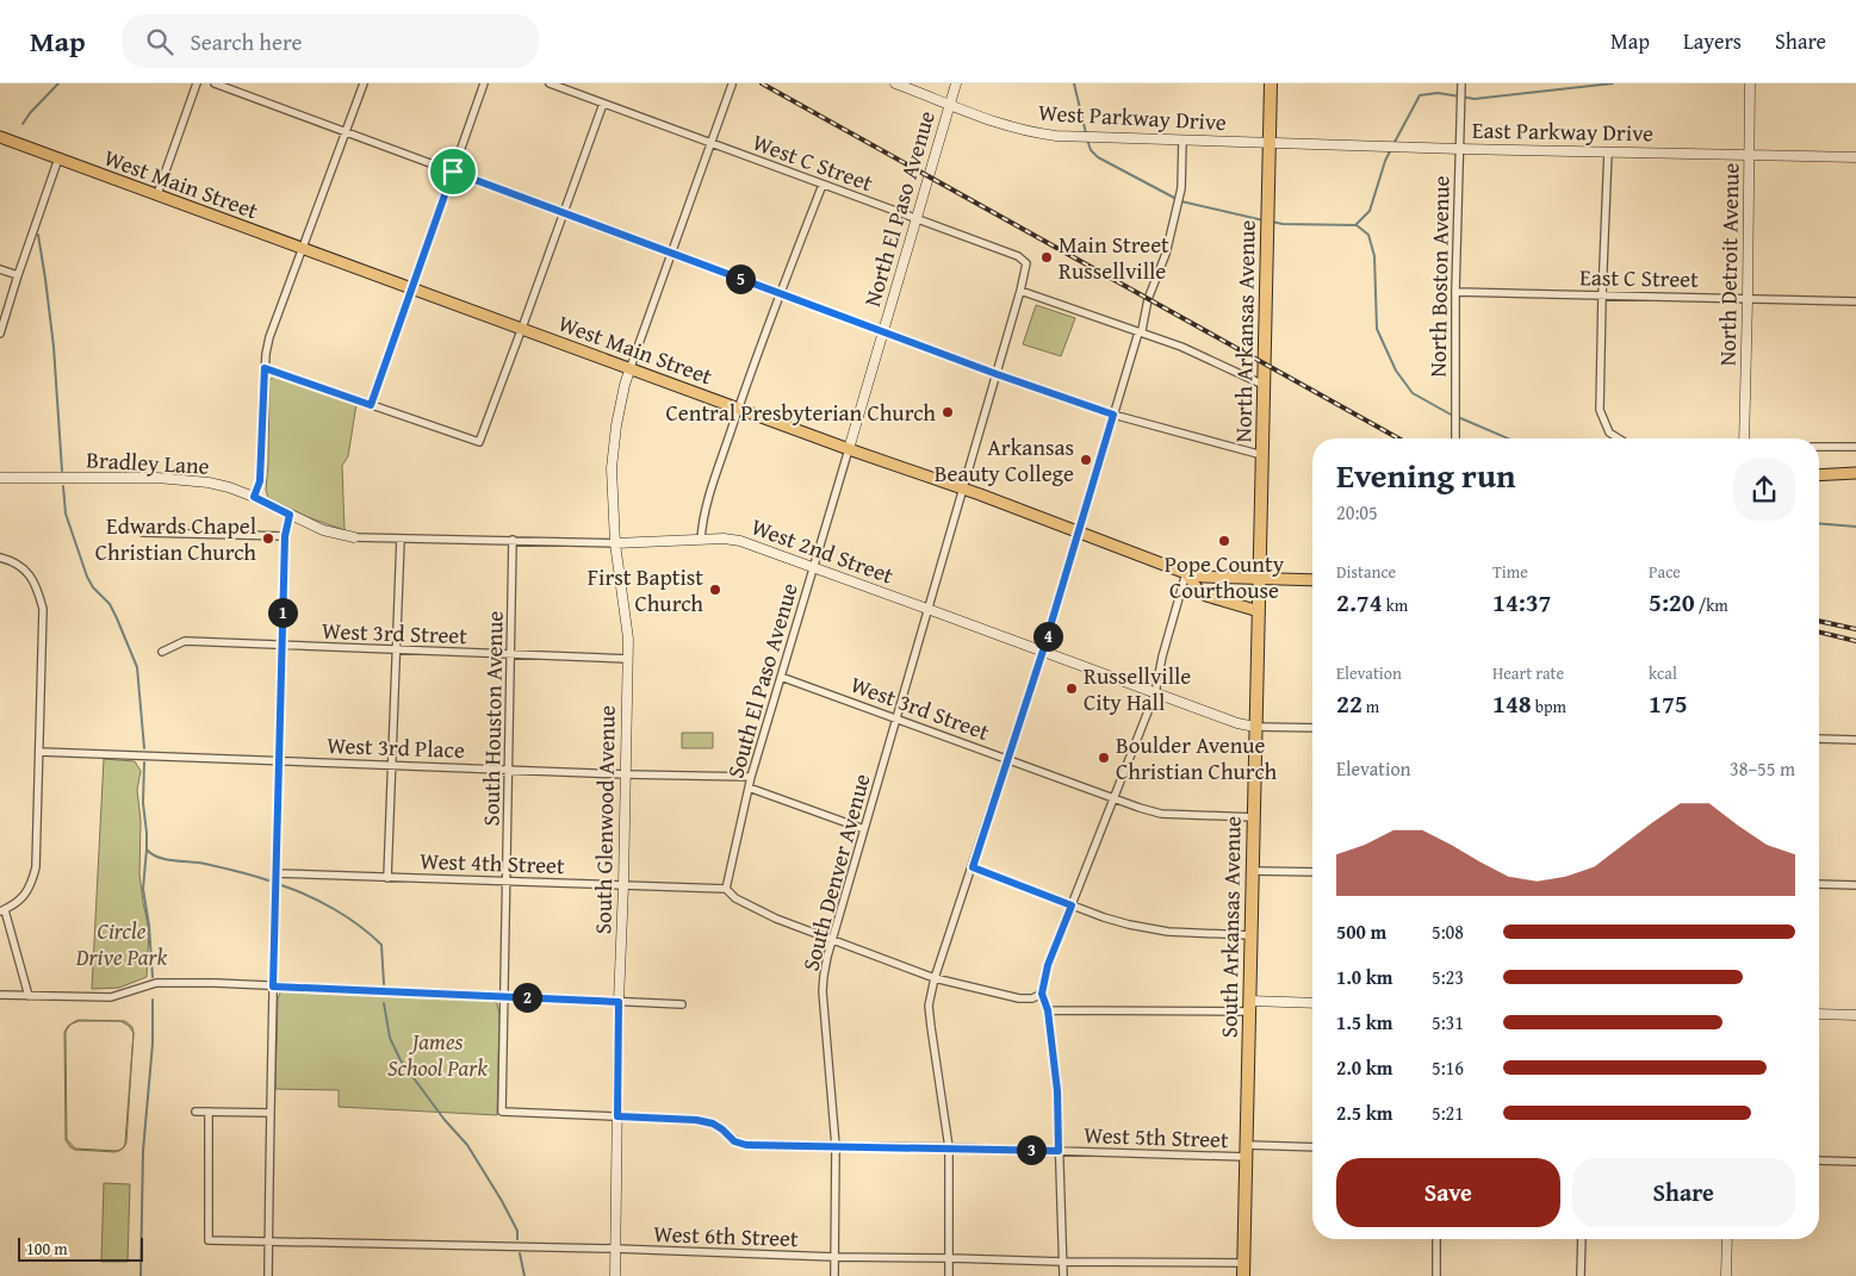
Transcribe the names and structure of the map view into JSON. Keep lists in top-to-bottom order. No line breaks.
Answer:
{"streets":{"highway":["North Arkansas Avenue","South Arkansas Avenue"],"main road":["West Main Street"],"street":["West Parkway Drive","East Parkway Drive","West C Street","North El Paso Avenue","North Detroit Avenue","North Boston Avenue","East C Street","Bradley Lane","West 2nd Street","West 3rd Street","South El Paso Avenue","South Houston Avenue","West 3rd Place","South Glenwood Avenue","West 4th Street","South Denver Avenue","West 5th Street","West 6th Street"]},"crossings":[["West Parkway Drive","East Parkway Drive"],["West Parkway Drive","North El Paso Avenue"],["West Parkway Drive","North Arkansas Avenue"],["East Parkway Drive","North Detroit Avenue"],["East Parkway Drive","North Boston Avenue"],["East Parkway Drive","North Arkansas Avenue"],["West C Street","North El Paso Avenue"],["West C Street","South Denver Avenue"],["West Main Street","North El Paso Avenue"],["West Main Street","North Arkansas Avenue"],["West Main Street","South El Paso Avenue"],["West Main Street","South Glenwood Avenue"],["West Main Street","South Denver Avenue"],["West Main Street","South Arkansas Avenue"],["North El Paso Avenue","South El Paso Avenue"],["North Detroit Avenue","East C Street"],["North Boston Avenue","East C Street"],["North Arkansas Avenue","South Arkansas Avenue"],["Bradley Lane","West 2nd Street"],["West 2nd Street","South El Paso Avenue"],["West 2nd Street","South Houston Avenue"],["West 2nd Street","South Glenwood Avenue"],["West 2nd Street","South Denver Avenue"],["West 2nd Street","South Arkansas Avenue"],["West 3rd Street","South El Paso Avenue"],["West 3rd Street","South Houston Avenue"],["West 3rd Street","South Glenwood Avenue"],["West 3rd Street","South Denver Avenue"],["West 3rd Street","South Arkansas Avenue"],["South El Paso Avenue","West 3rd Place"],["South El Paso Avenue","West 4th Street"],["South Houston Avenue","West 3rd Place"],["South Houston Avenue","West 4th Street"],["South Houston Avenue","West 5th Street"],["West 3rd Place","South Glenwood Avenue"],["South Glenwood Avenue","West 4th Street"],["South Glenwood Avenue","West 5th Street"],["South Glenwood Avenue","West 6th Street"],["South Denver Avenue","West 5th Street"],["South Denver Avenue","West 6th Street"],["South Arkansas Avenue","West 5th Street"],["South Arkansas Avenue","West 6th Street"]],"parks":["Circle Drive Park","James School Park"],"places":["Main Street Russellville","Central Presbyterian Church","Arkansas Beauty College","Edwards Chapel Christian Church","Pope County Courthouse","First Baptist Church","Russellville City Hall","Boulder Avenue Christian Church"],"scale_bar":"100 m","page":{"header":"Map","search":"Search here","nav":["Map","Layers","Share"],"pins":["5","1","4","2","3"],"heading":["Evening run","20:05"],"stats":[["Distance","2.74 km"],["Time","14:37"],["Pace","5:20 /km"],["Elevation","22 m"],["Heart rate","148 bpm"],["kcal","175"]],"chart":["Elevation","38–55 m"],"list":[{"name":"500 m","note":"5:08"},{"name":"1.0 km","note":"5:23"},{"name":"1.5 km","note":"5:31"},{"name":"2.0 km","note":"5:16"},{"name":"2.5 km","note":"5:21"}],"buttons":["Save","Share"],"scale":"100 m"}}
